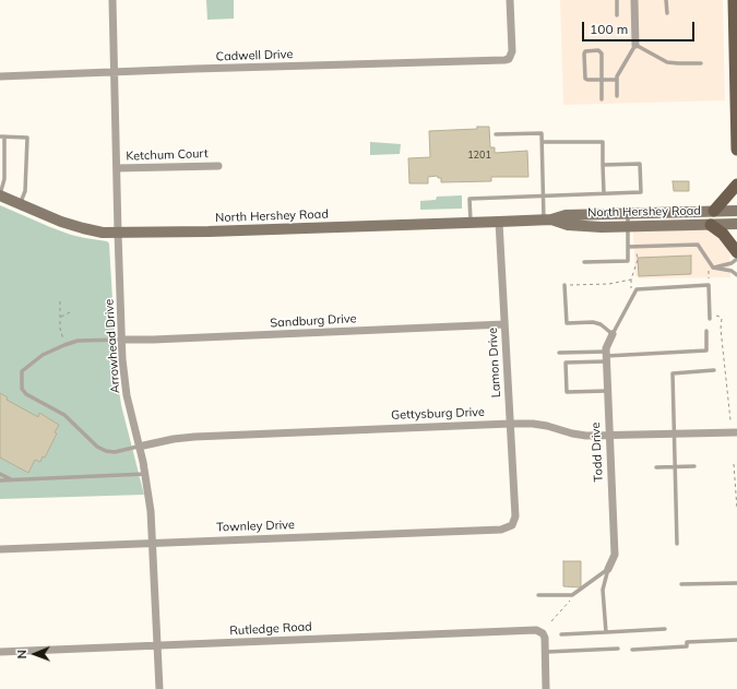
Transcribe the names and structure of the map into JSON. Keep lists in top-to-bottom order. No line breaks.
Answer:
{"streets":{"main road":["North Hershey Road"],"street":["Cadwell Drive","Ketchum Court","Sandburg Drive","Arrowhead Drive","Lamon Drive","Gettysburg Drive","Todd Drive","Townley Drive","Rutledge Road"]},"crossings":[["Cadwell Drive","Arrowhead Drive"],["Ketchum Court","Arrowhead Drive"],["North Hershey Road","Arrowhead Drive"],["North Hershey Road","Lamon Drive"],["Sandburg Drive","Arrowhead Drive"],["Sandburg Drive","Lamon Drive"],["Arrowhead Drive","Gettysburg Drive"],["Arrowhead Drive","Townley Drive"],["Arrowhead Drive","Rutledge Road"],["Lamon Drive","Gettysburg Drive"],["Lamon Drive","Townley Drive"],["Gettysburg Drive","Todd Drive"]],"house_numbers":["1201"],"scale_bar":"100 m","north":"left"}
